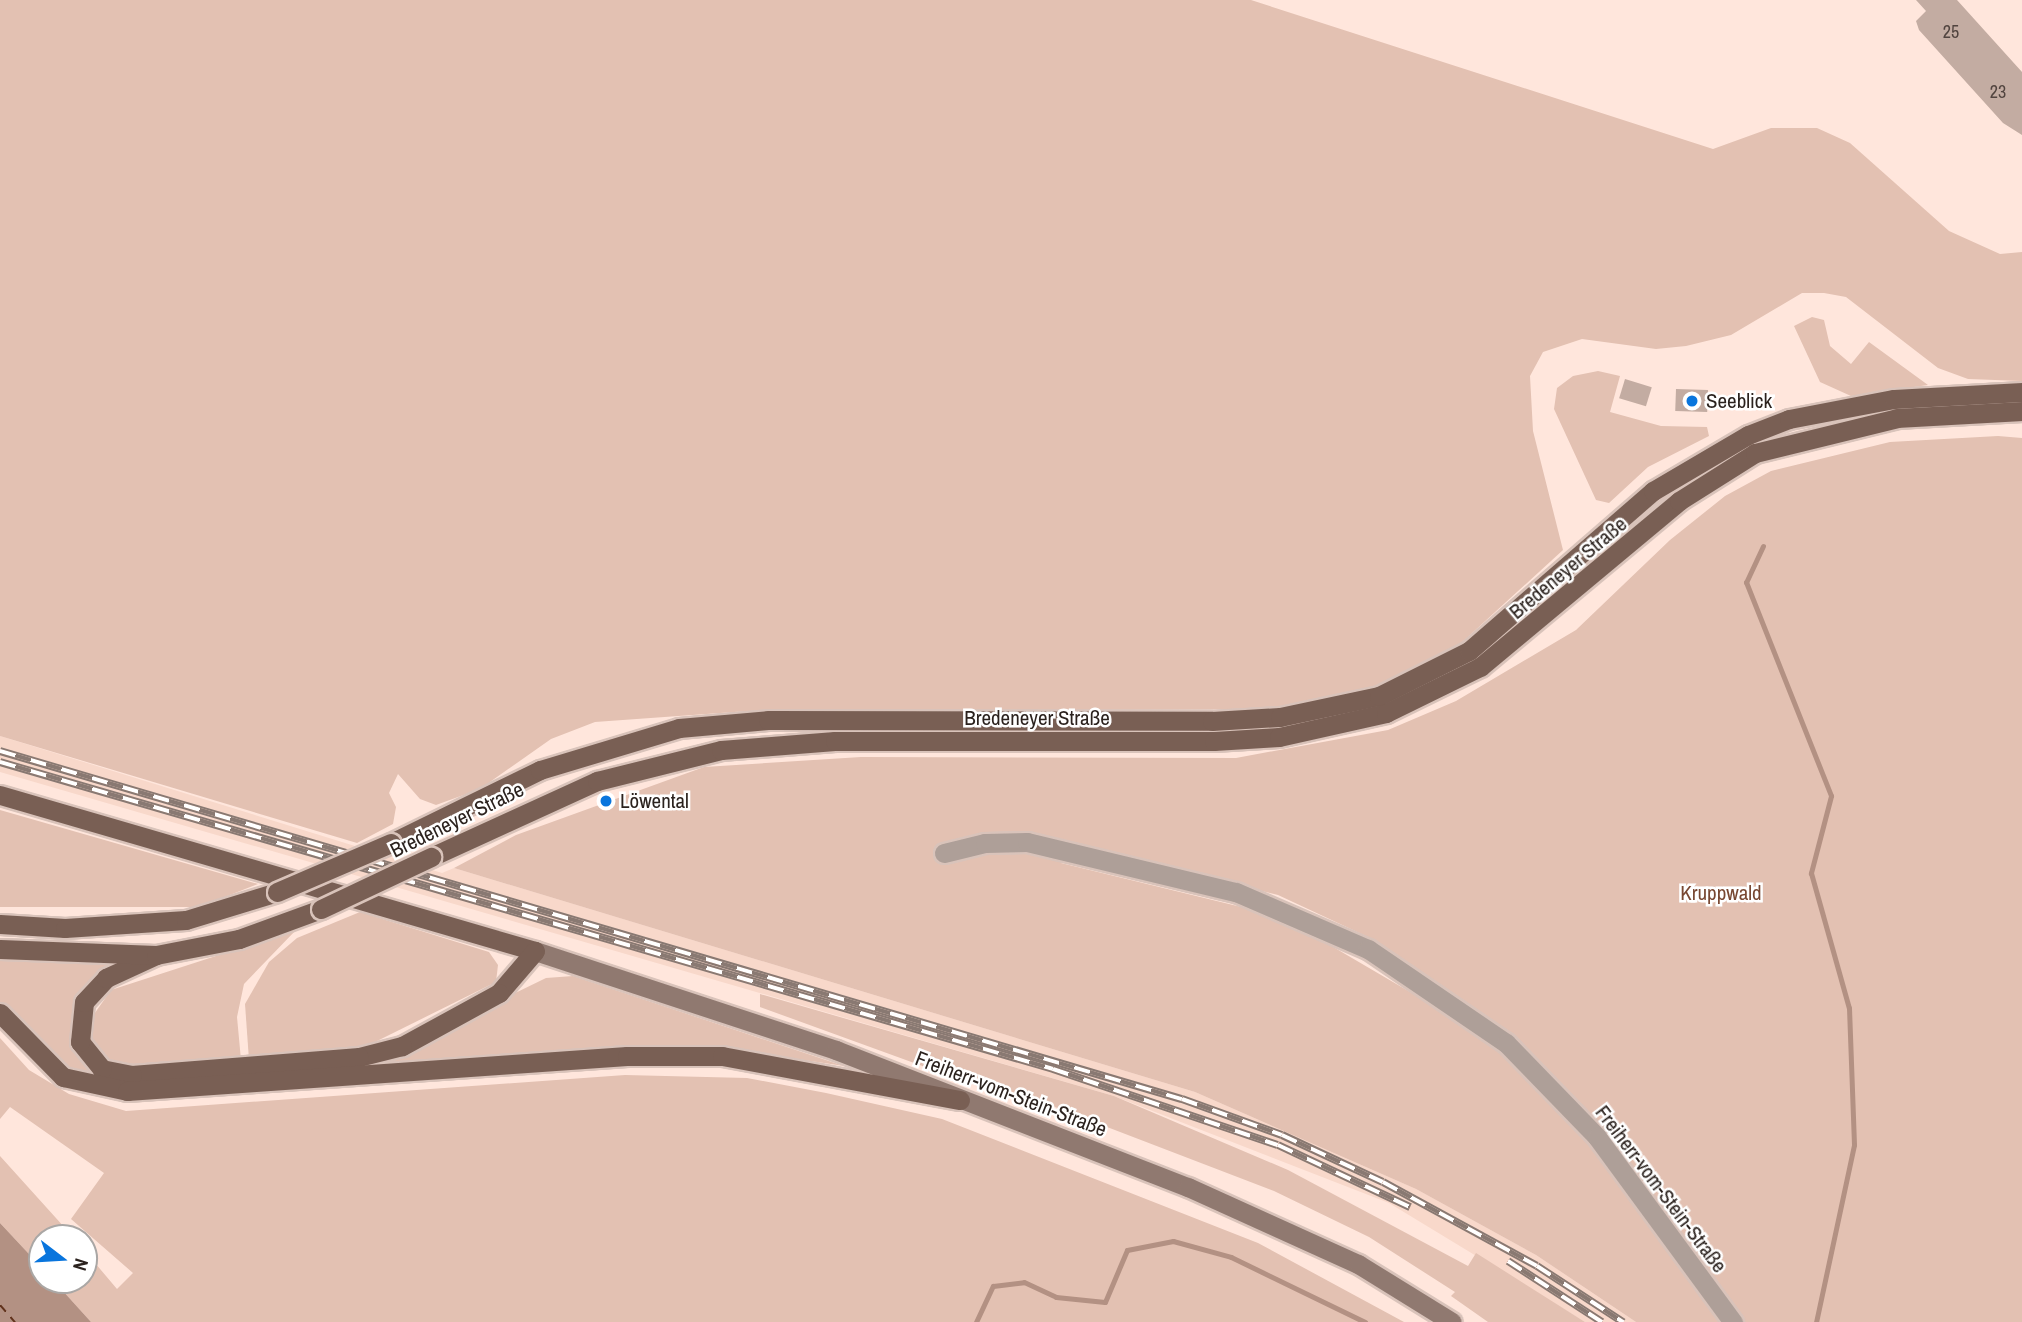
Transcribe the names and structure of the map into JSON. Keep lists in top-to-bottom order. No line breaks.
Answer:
{"streets":{"main road":["Bredeneyer Straße","Freiherr-vom-Stein-Straße"]},"parks":["Kruppwald"],"places":["Seeblick","Löwental"],"house_numbers":["25","23"],"north":"right"}
